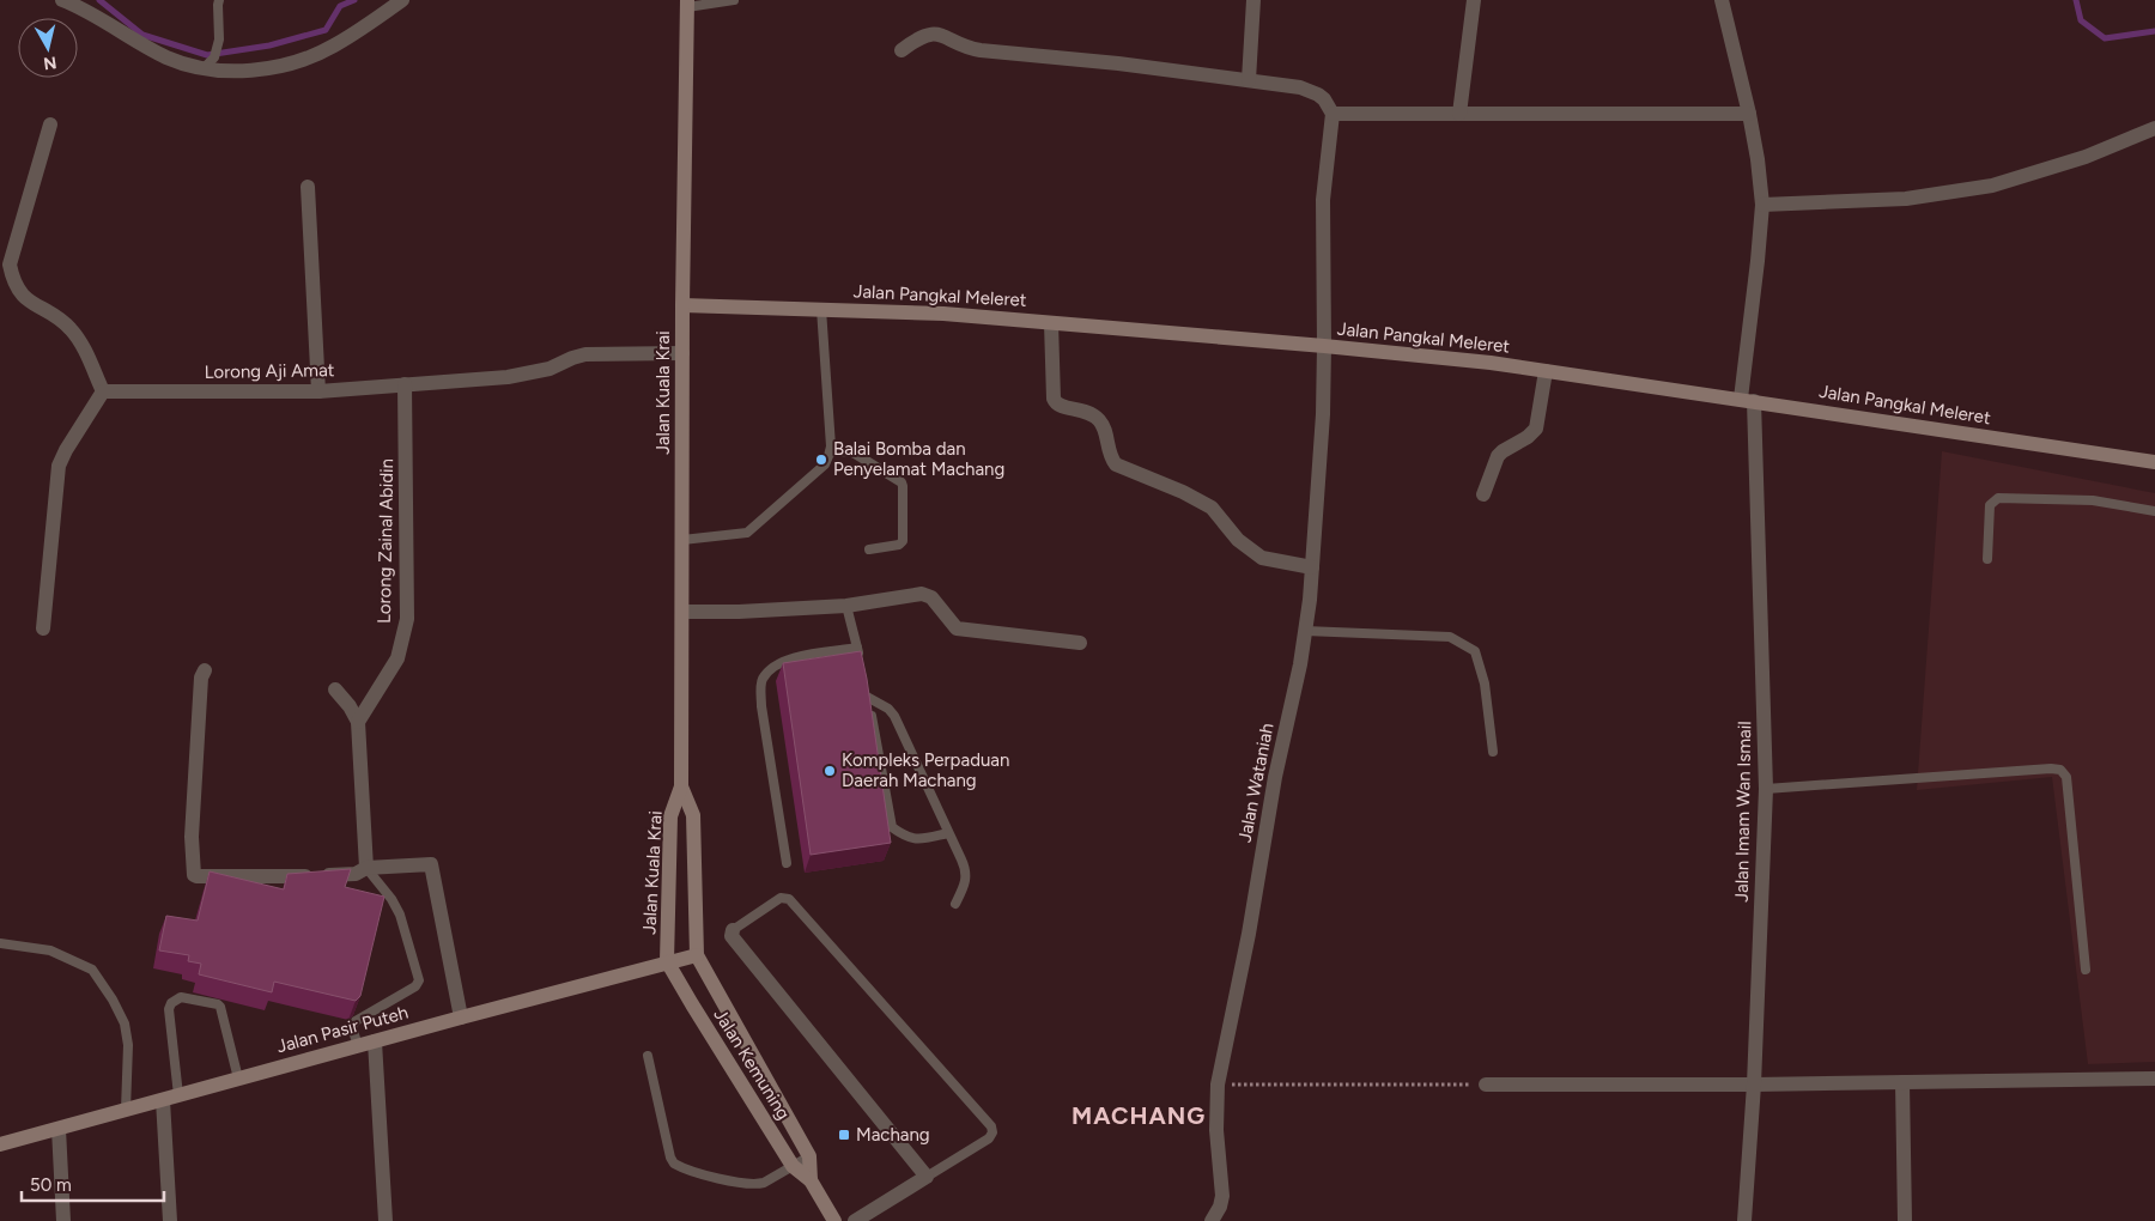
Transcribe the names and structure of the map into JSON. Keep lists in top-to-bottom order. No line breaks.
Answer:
{"streets":{"main road":["Jalan Pangkal Meleret","Jalan Kuala Krai","Jalan Pasir Puteh","Jalan Kemuning"],"street":["Lorong Aji Amat","Lorong Zainal Abidin","Jalan Wataniah","Jalan Imam Wan Ismail"]},"crossings":[["Jalan Pangkal Meleret","Jalan Kuala Krai"],["Jalan Pangkal Meleret","Jalan Wataniah"],["Jalan Pangkal Meleret","Jalan Imam Wan Ismail"],["Lorong Aji Amat","Jalan Kuala Krai"],["Lorong Aji Amat","Lorong Zainal Abidin"],["Jalan Kuala Krai","Jalan Pasir Puteh"],["Jalan Kuala Krai","Jalan Kemuning"],["Jalan Pasir Puteh","Jalan Kemuning"]],"districts":["MACHANG"],"places":{"other":["Balai Bomba dan Penyelamat Machang","Kompleks Perpaduan Daerah Machang"],"transit":["Machang"]},"scale_bar":"50 m","north":"bottom"}
